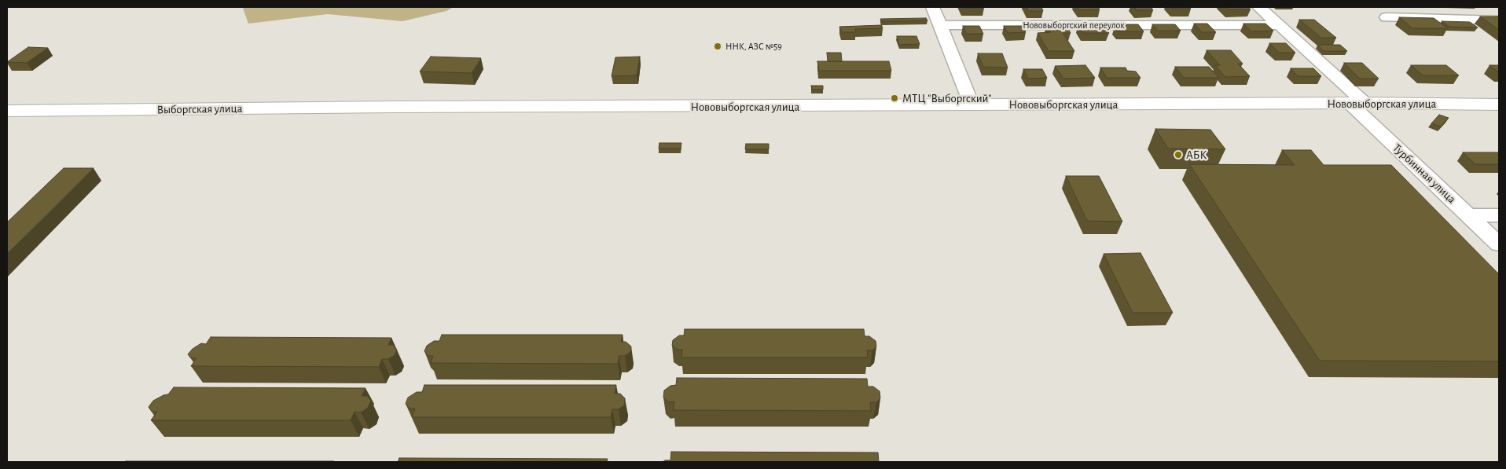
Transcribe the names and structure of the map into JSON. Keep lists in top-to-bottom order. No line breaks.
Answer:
{"streets":{"street":["Нововыборгский переулок","Нововыборгская улица","Выборгская улица","Турбинная улица"]},"crossings":[["Нововыборгский переулок","Турбинная улица"],["Нововыборгская улица","Выборгская улица"],["Нововыборгская улица","Турбинная улица"]],"places":["ННК, АЗС №59","МТЦ \"Выборгский\"","АБК"]}
